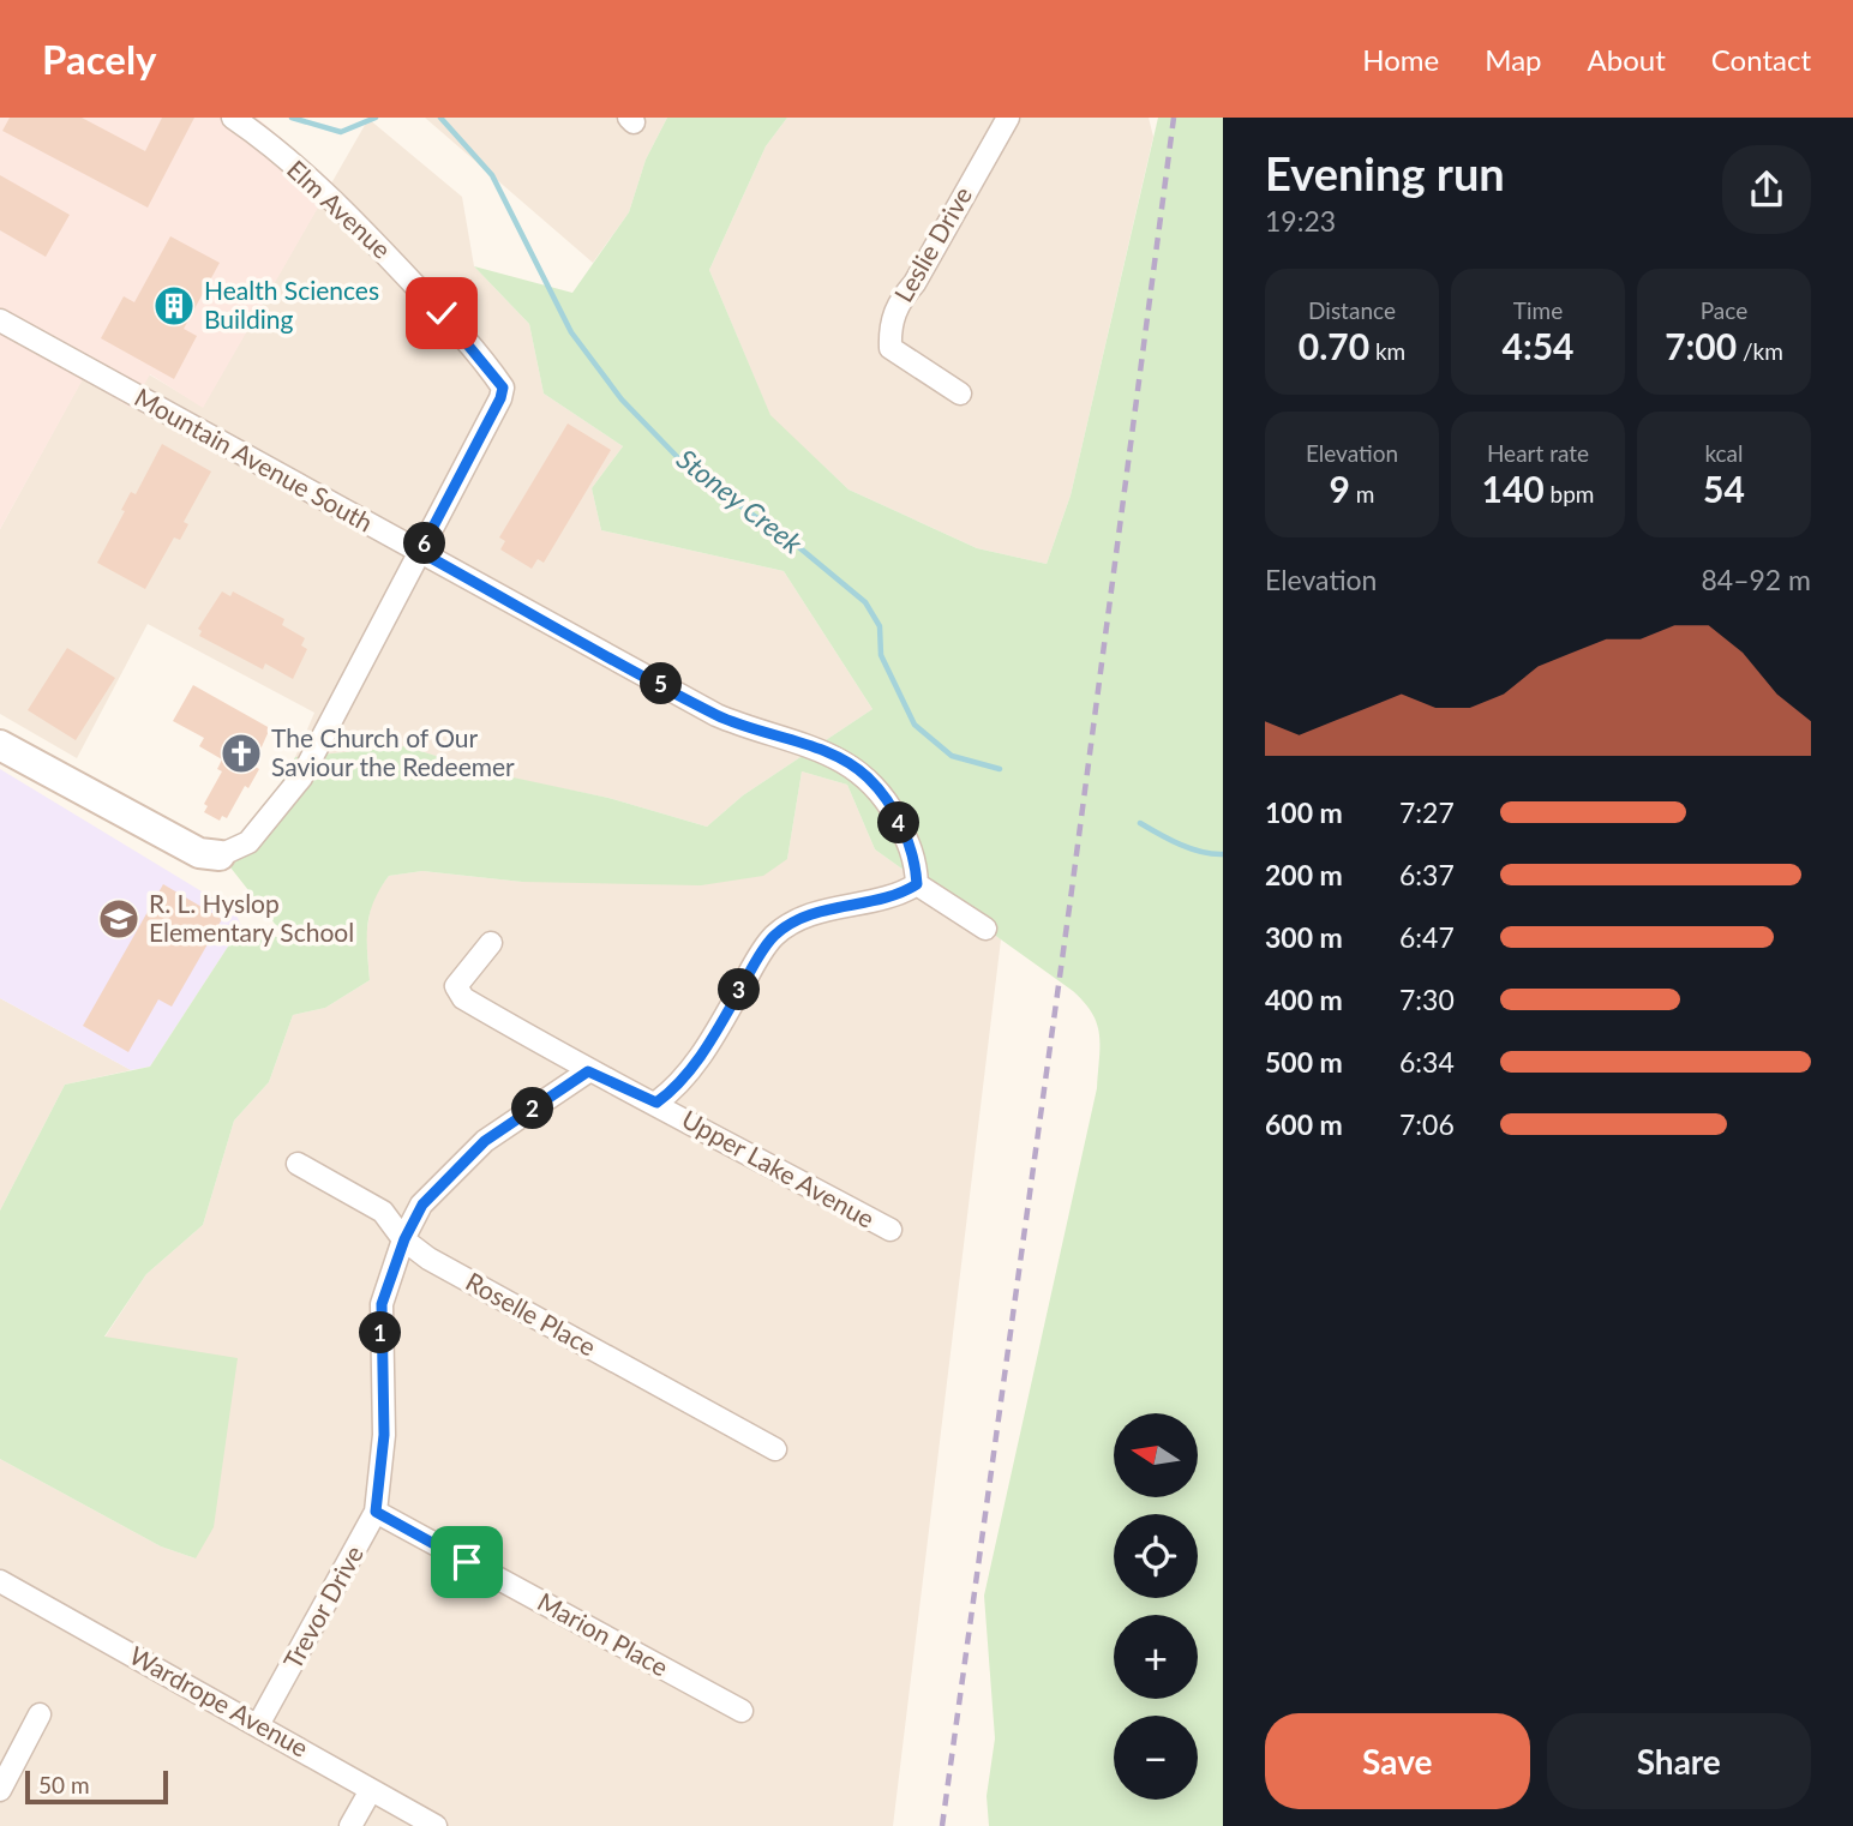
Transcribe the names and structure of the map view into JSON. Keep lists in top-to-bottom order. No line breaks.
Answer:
{"streets":{"street":["Elm Avenue","Leslie Drive","Mountain Avenue South","Upper Lake Avenue","Roselle Place","Trevor Drive","Marion Place","Wardrope Avenue"]},"crossings":[["Elm Avenue","Mountain Avenue South"],["Upper Lake Avenue","Trevor Drive"],["Roselle Place","Trevor Drive"],["Trevor Drive","Marion Place"],["Trevor Drive","Wardrope Avenue"]],"water":["Stoney Creek"],"places":{"building":["Health Sciences Building"],"church":["The Church of Our Saviour the Redeemer"],"school or university":["R. L. Hyslop Elementary School"]},"scale_bar":"50 m","north":"left","page":{"header":"Pacely","nav":["Home","Map","About","Contact"],"heading":["Evening run","19:23"],"stats":[["Distance","0.70 km"],["Time","4:54"],["Pace","7:00 /km"],["Elevation","9 m"],["Heart rate","140 bpm"],["kcal","54"]],"pins":["6","5","4","3","2","1"],"chart":["Elevation","84–92 m"],"list":[{"name":"100 m","note":"7:27"},{"name":"200 m","note":"6:37"},{"name":"300 m","note":"6:47"},{"name":"400 m","note":"7:30"},{"name":"500 m","note":"6:34"},{"name":"600 m","note":"7:06"}],"map_buttons":["+","−"],"buttons":["Save","Share"],"scale":"50 m"}}
